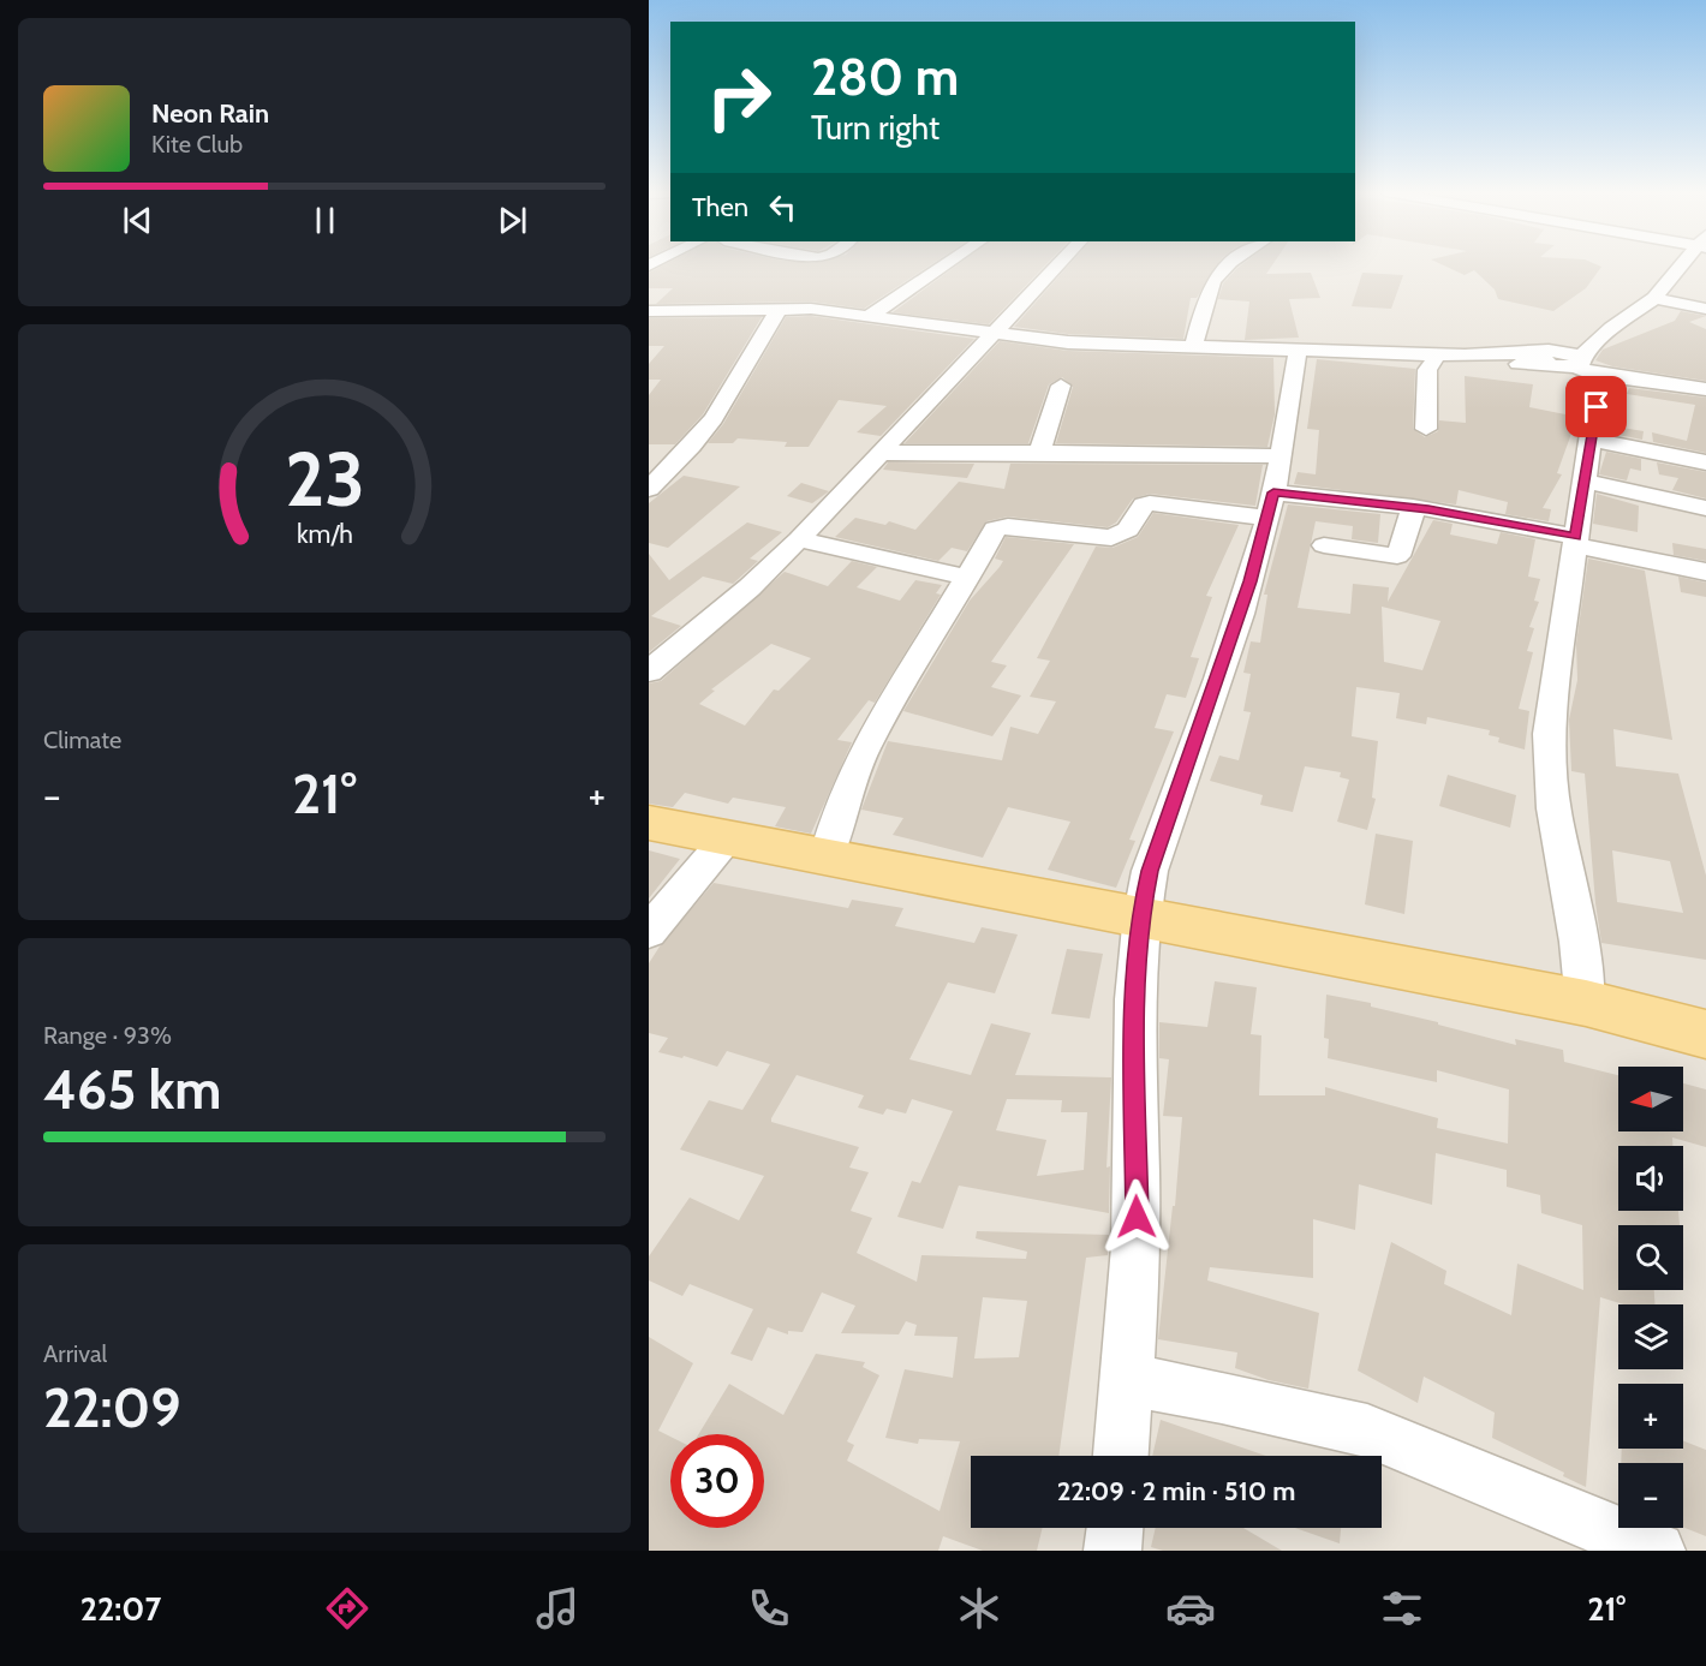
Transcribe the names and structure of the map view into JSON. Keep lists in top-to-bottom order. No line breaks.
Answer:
{"north":"left","page":{"turn":["280 m","Turn right"],"song":["Neon Rain","Kite Club"],"then":"Then","tile":["Climate",["Range · 93%","465 km"],["Arrival","22:09"]],"heat":["−","21°","+"],"map_buttons":["+","−"],"limit":"30","trip":"22:09 · 2 min · 510 m","tabs":["22:07","21°"],"gauge":["23","km/h"]}}
